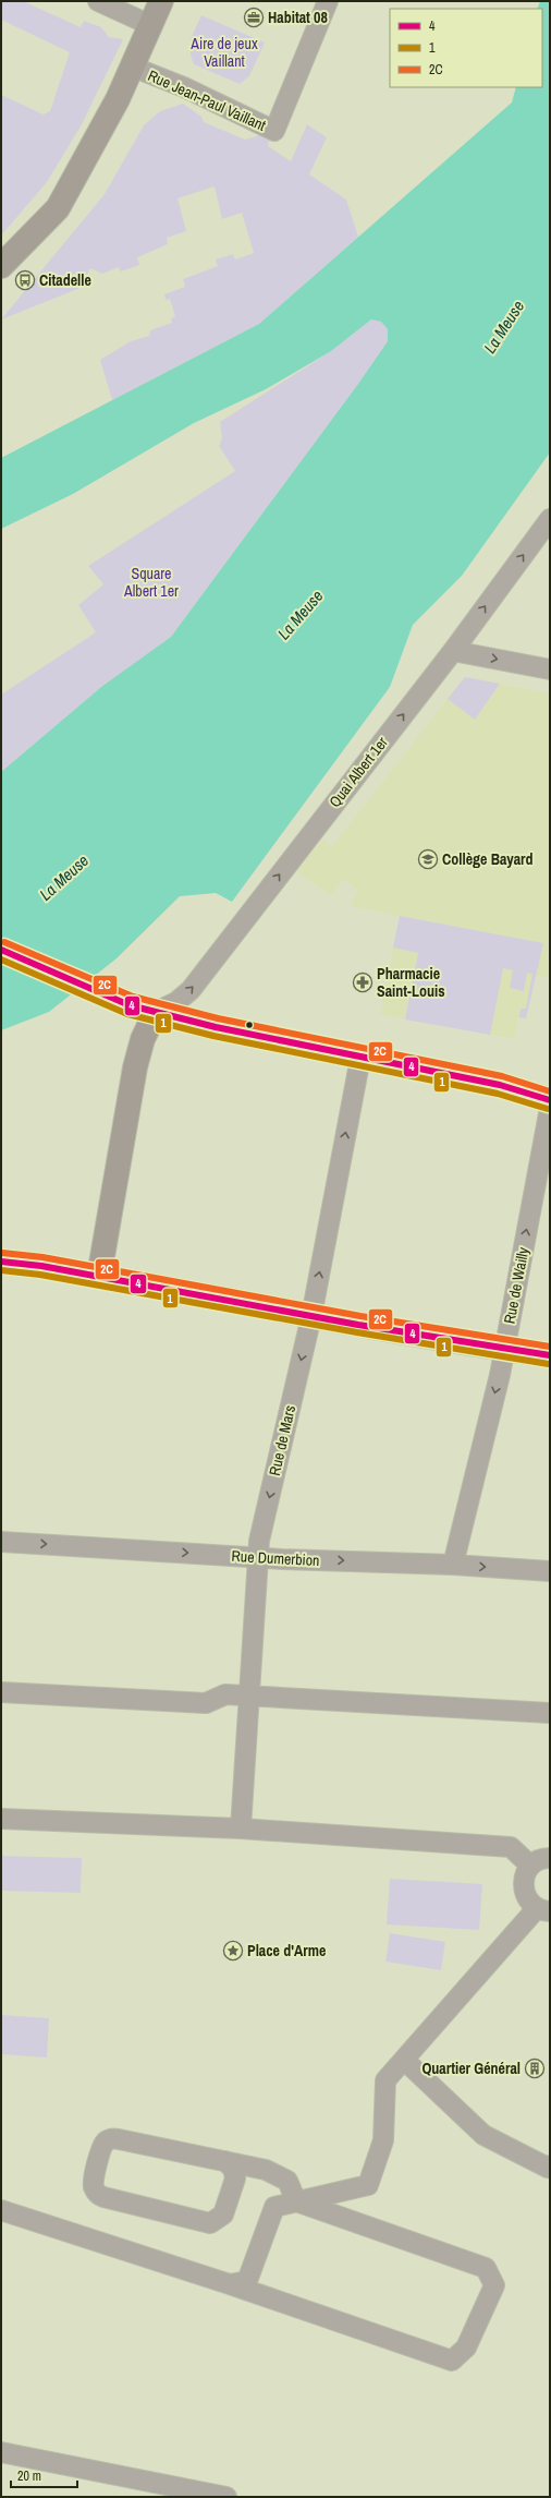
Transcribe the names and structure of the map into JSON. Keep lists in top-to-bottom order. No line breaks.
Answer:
{"streets":{"street":["Rue Jean-Paul Vaillant","Quai Albert 1er","Rue de Wailly","Rue de Mars","Rue Dumerbion"]},"crossings":[["Rue de Wailly","Rue Dumerbion"],["Rue de Mars","Rue Dumerbion"]],"one_way":["Quai Albert 1er"],"water":["La Meuse"],"parks":["Aire de jeux Vaillant","Square Albert 1er"],"places":{"office":["Habitat 08"],"bus stop":["Citadelle"],"school or university":["Collège Bayard"],"pharmacy":["Pharmacie Saint-Louis"],"place":["Place d'Arme"],"building":["Quartier Général"]},"lines":["transit line 2C","transit line 4","transit line 1"],"legend":["4","1","2C"],"scale_bar":"20 m"}
